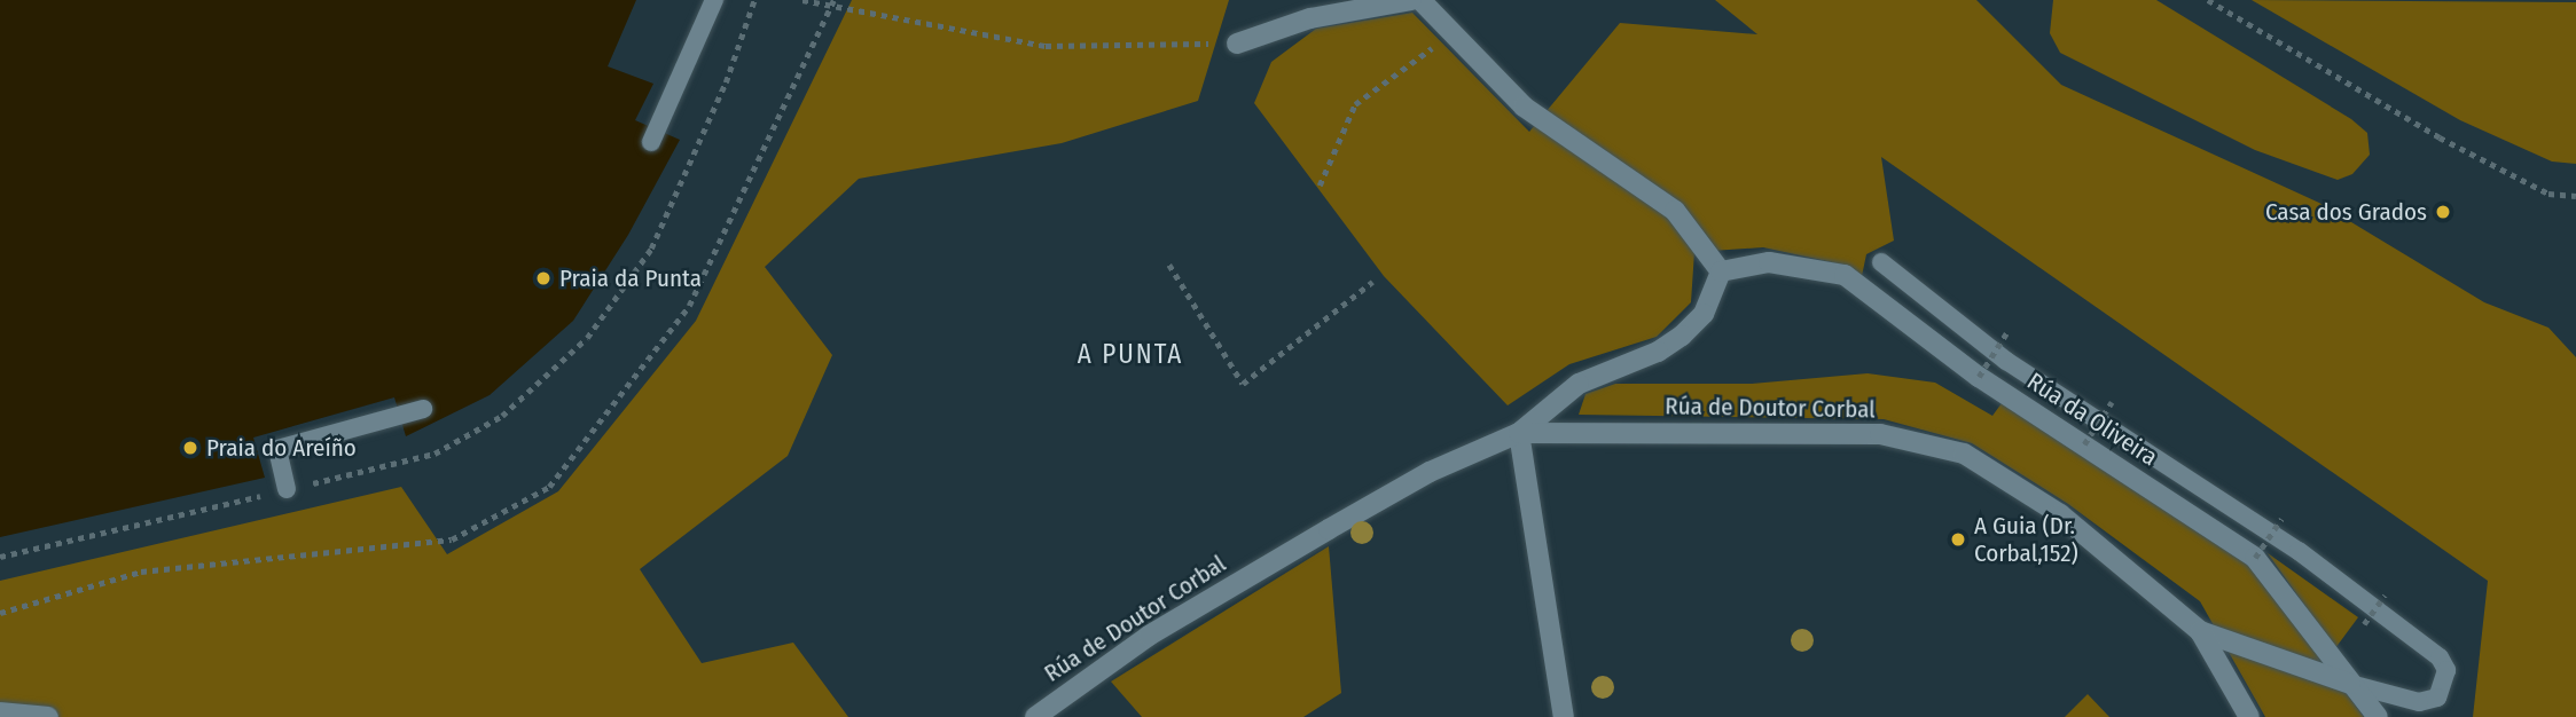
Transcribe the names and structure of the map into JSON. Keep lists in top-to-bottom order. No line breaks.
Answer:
{"streets":{"street":["Rúa de Doutor Corbal","Rúa da Oliveira"]},"crossings":[["Rúa de Doutor Corbal","Rúa da Oliveira"]],"districts":["A PUNTA"],"places":["Casa dos Grados","Praia da Punta","Praia do Areíño","A Guia (Dr. Corbal,152)"]}
